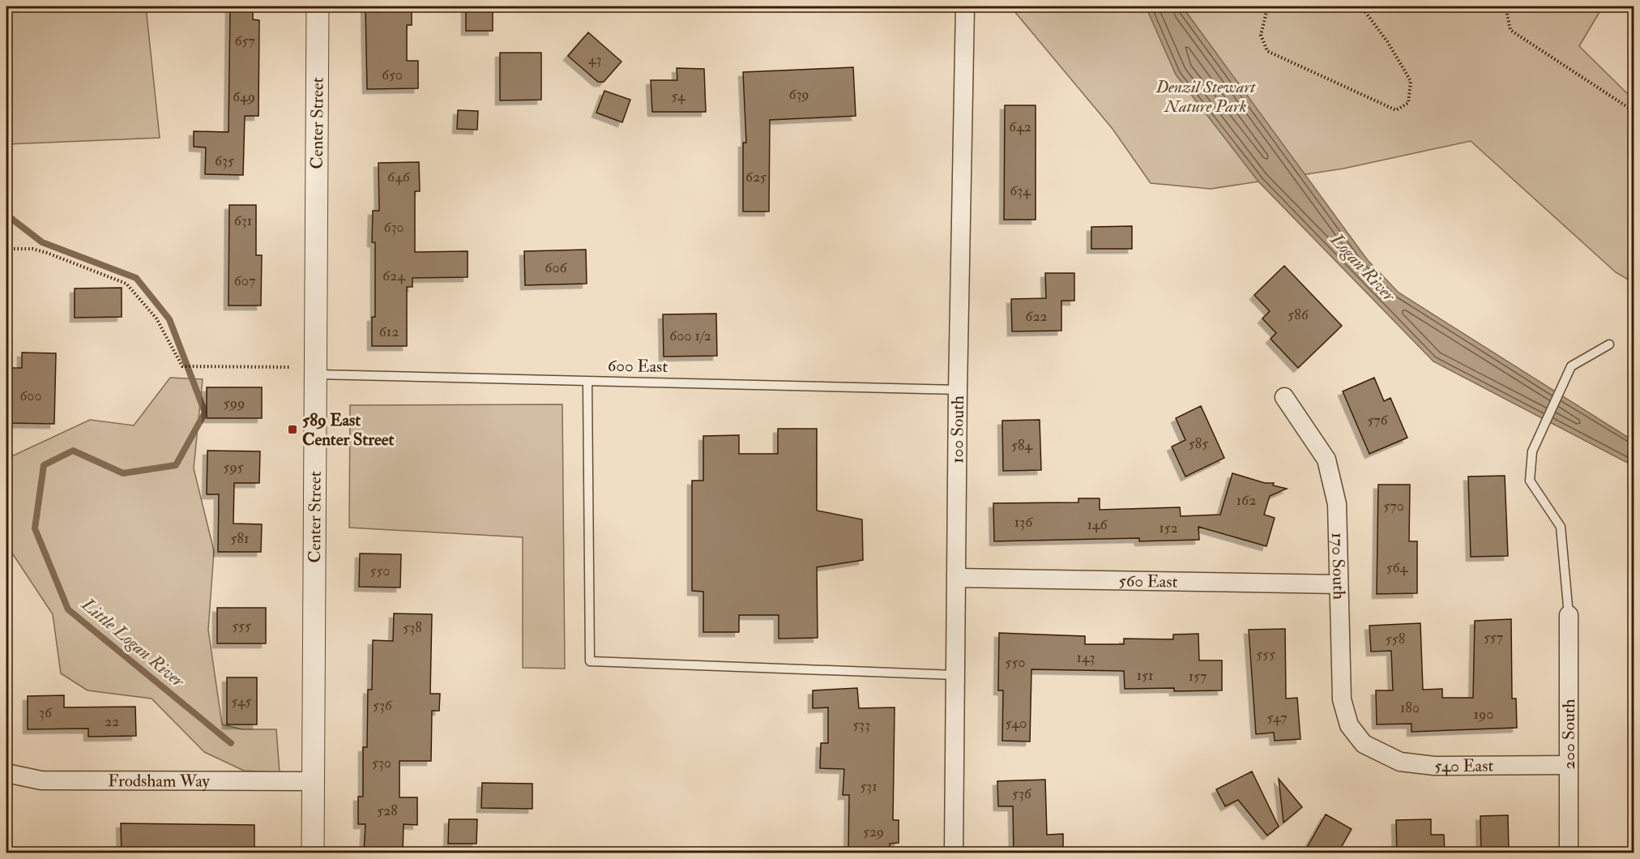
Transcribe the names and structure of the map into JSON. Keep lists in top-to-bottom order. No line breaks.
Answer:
{"streets":{"street":["Center Street","100 South","170 South","560 East","200 South","540 East","Frodsham Way"],"lane":["600 East"]},"crossings":[["Center Street","600 East"],["Center Street","Frodsham Way"],["600 East","100 South"],["100 South","560 East"],["170 South","560 East"],["170 South","540 East"],["200 South","540 East"]],"water":["Logan River","Little Logan River"],"parks":["Denzil Stewart Nature Park"],"places":{"transit":["589 East Center Street"]},"house_numbers":["657","43","650","639","54","649","642","635","646","625","634","631","630","606","624","607","586","622","612","600 1/2","600","599","576","585","584","595","162","570","136","146","152","581","564","550","555","538","557","558","555","143","550","151","157","545","536","180","36","190","547","22","540","533","530","531","536","528","529"]}
